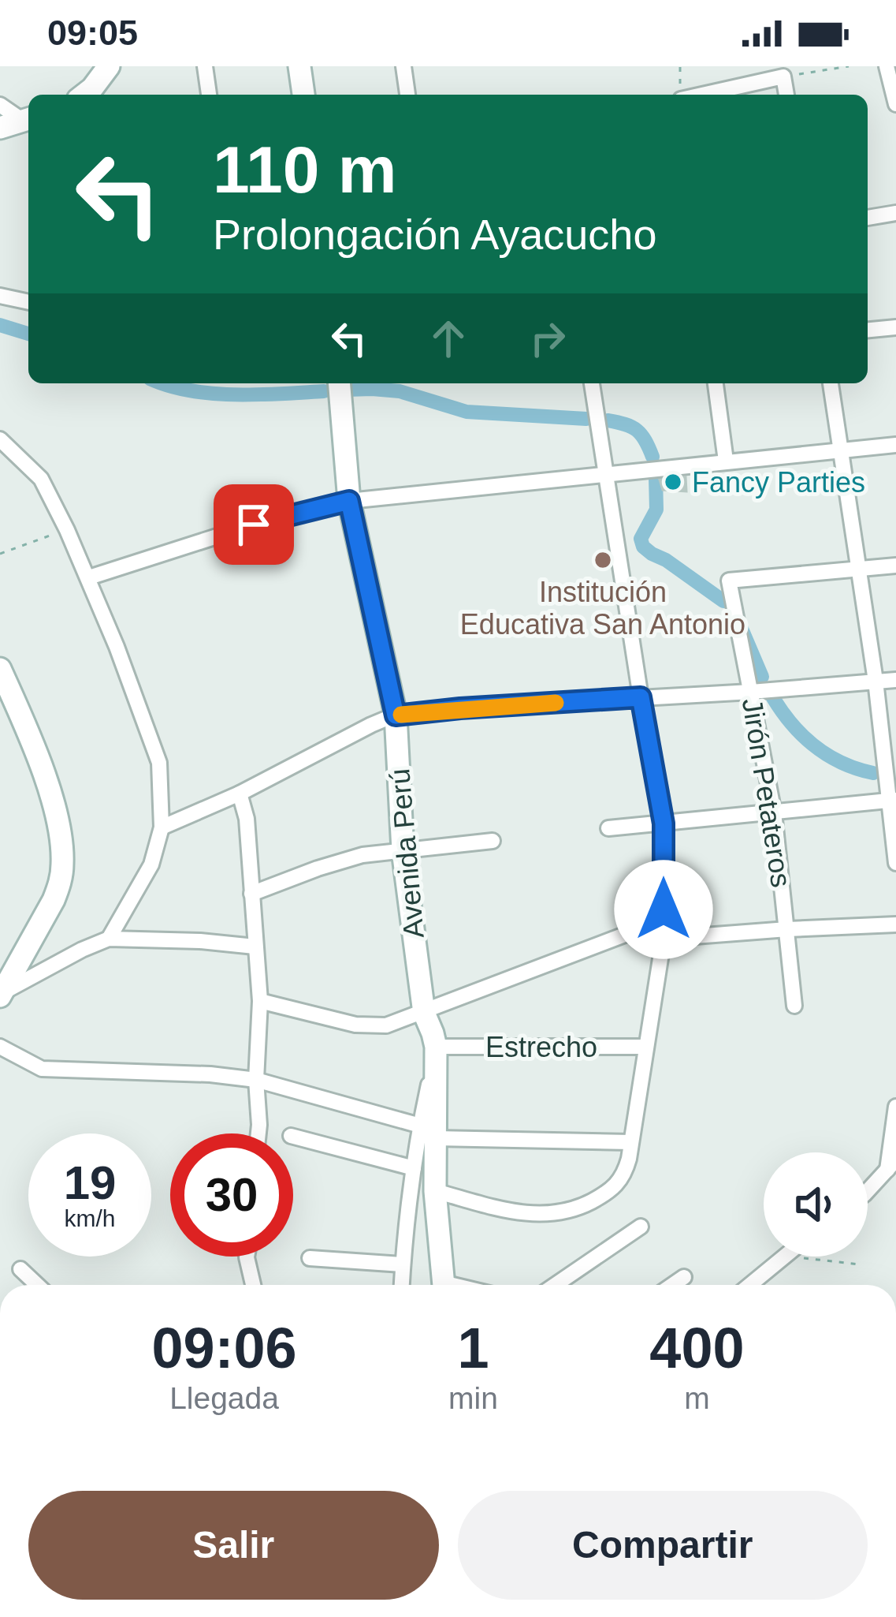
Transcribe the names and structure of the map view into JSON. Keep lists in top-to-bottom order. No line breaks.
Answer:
{"streets":{"street":["Jirón Petateros","Avenida Perú","Estrecho"]},"crossings":[["Avenida Perú","Estrecho"]],"places":["Fancy Parties","Institución Educativa San Antonio"],"page":{"status":"09:05","turn":["110 m","Prolongación Ayacucho"],"speed":"19 km/h","limit":"30","eta":["09:06","Llegada","1","min","400","m"],"buttons":["Salir","Compartir"]}}
